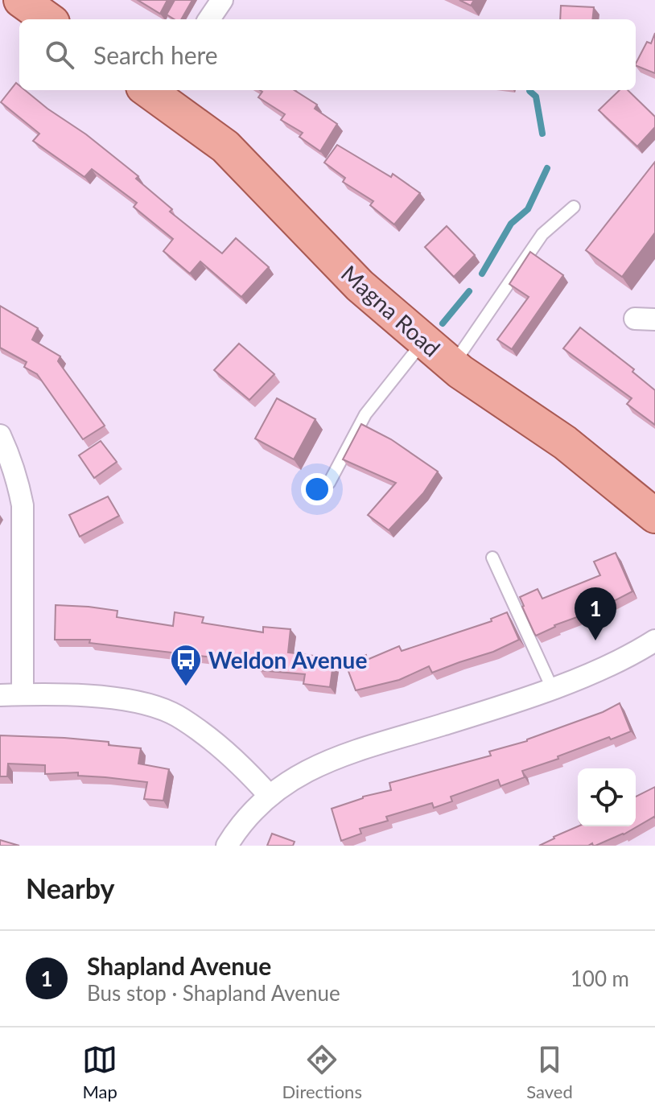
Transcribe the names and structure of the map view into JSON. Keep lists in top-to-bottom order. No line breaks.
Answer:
{"streets":{"main road":["Magna Road"]},"places":{"bus stop":["Weldon Avenue"]},"page":{"search":"Search here","pins":"1","heading":"Nearby","list":[{"mark":"1","name":"Shapland Avenue","note":"Bus stop · Shapland Avenue","value":"100 m"}],"nav":["Map","Directions","Saved"]}}
